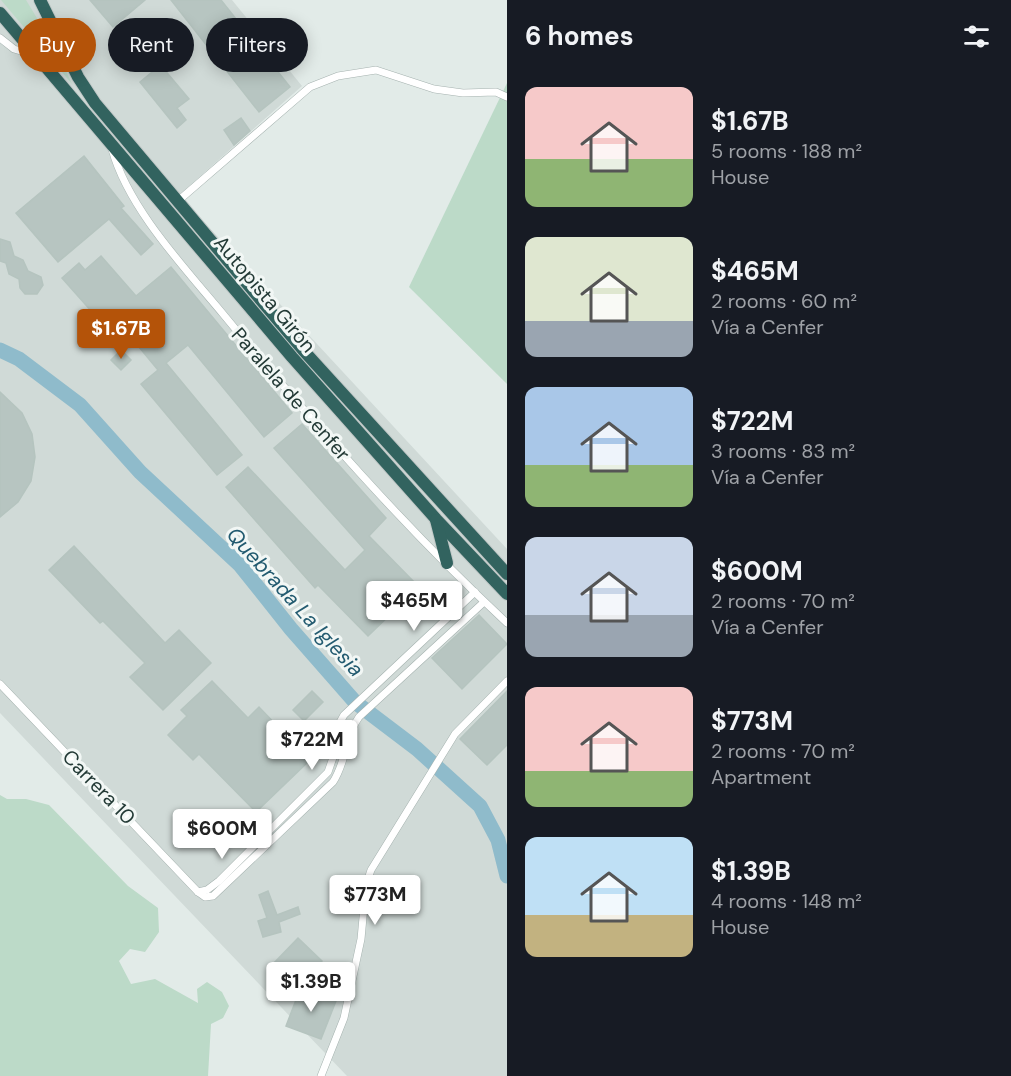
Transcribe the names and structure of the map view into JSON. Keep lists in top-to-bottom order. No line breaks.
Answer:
{"streets":{"highway":["Autopista Girón"],"street":["Paralela de Cenfer","Carrera 10"]},"crossings":[["Autopista Girón","Paralela de Cenfer"]],"water":["Quebrada La Iglesia"],"page":{"heading":"6 homes","chip":["Buy","Rent","Filters"],"list":[{"name":"$1.67B","note":"5 rooms · 188 m² · House"},{"name":"$465M","note":"2 rooms · 60 m² · Vía a Cenfer"},{"name":"$722M","note":"3 rooms · 83 m² · Vía a Cenfer"},{"name":"$600M","note":"2 rooms · 70 m² · Vía a Cenfer"},{"name":"$773M","note":"2 rooms · 70 m² · Apartment"},{"name":"$1.39B","note":"4 rooms · 148 m² · House"}],"price":["$1.67B","$465M","$722M","$600M","$773M","$1.39B"]}}
